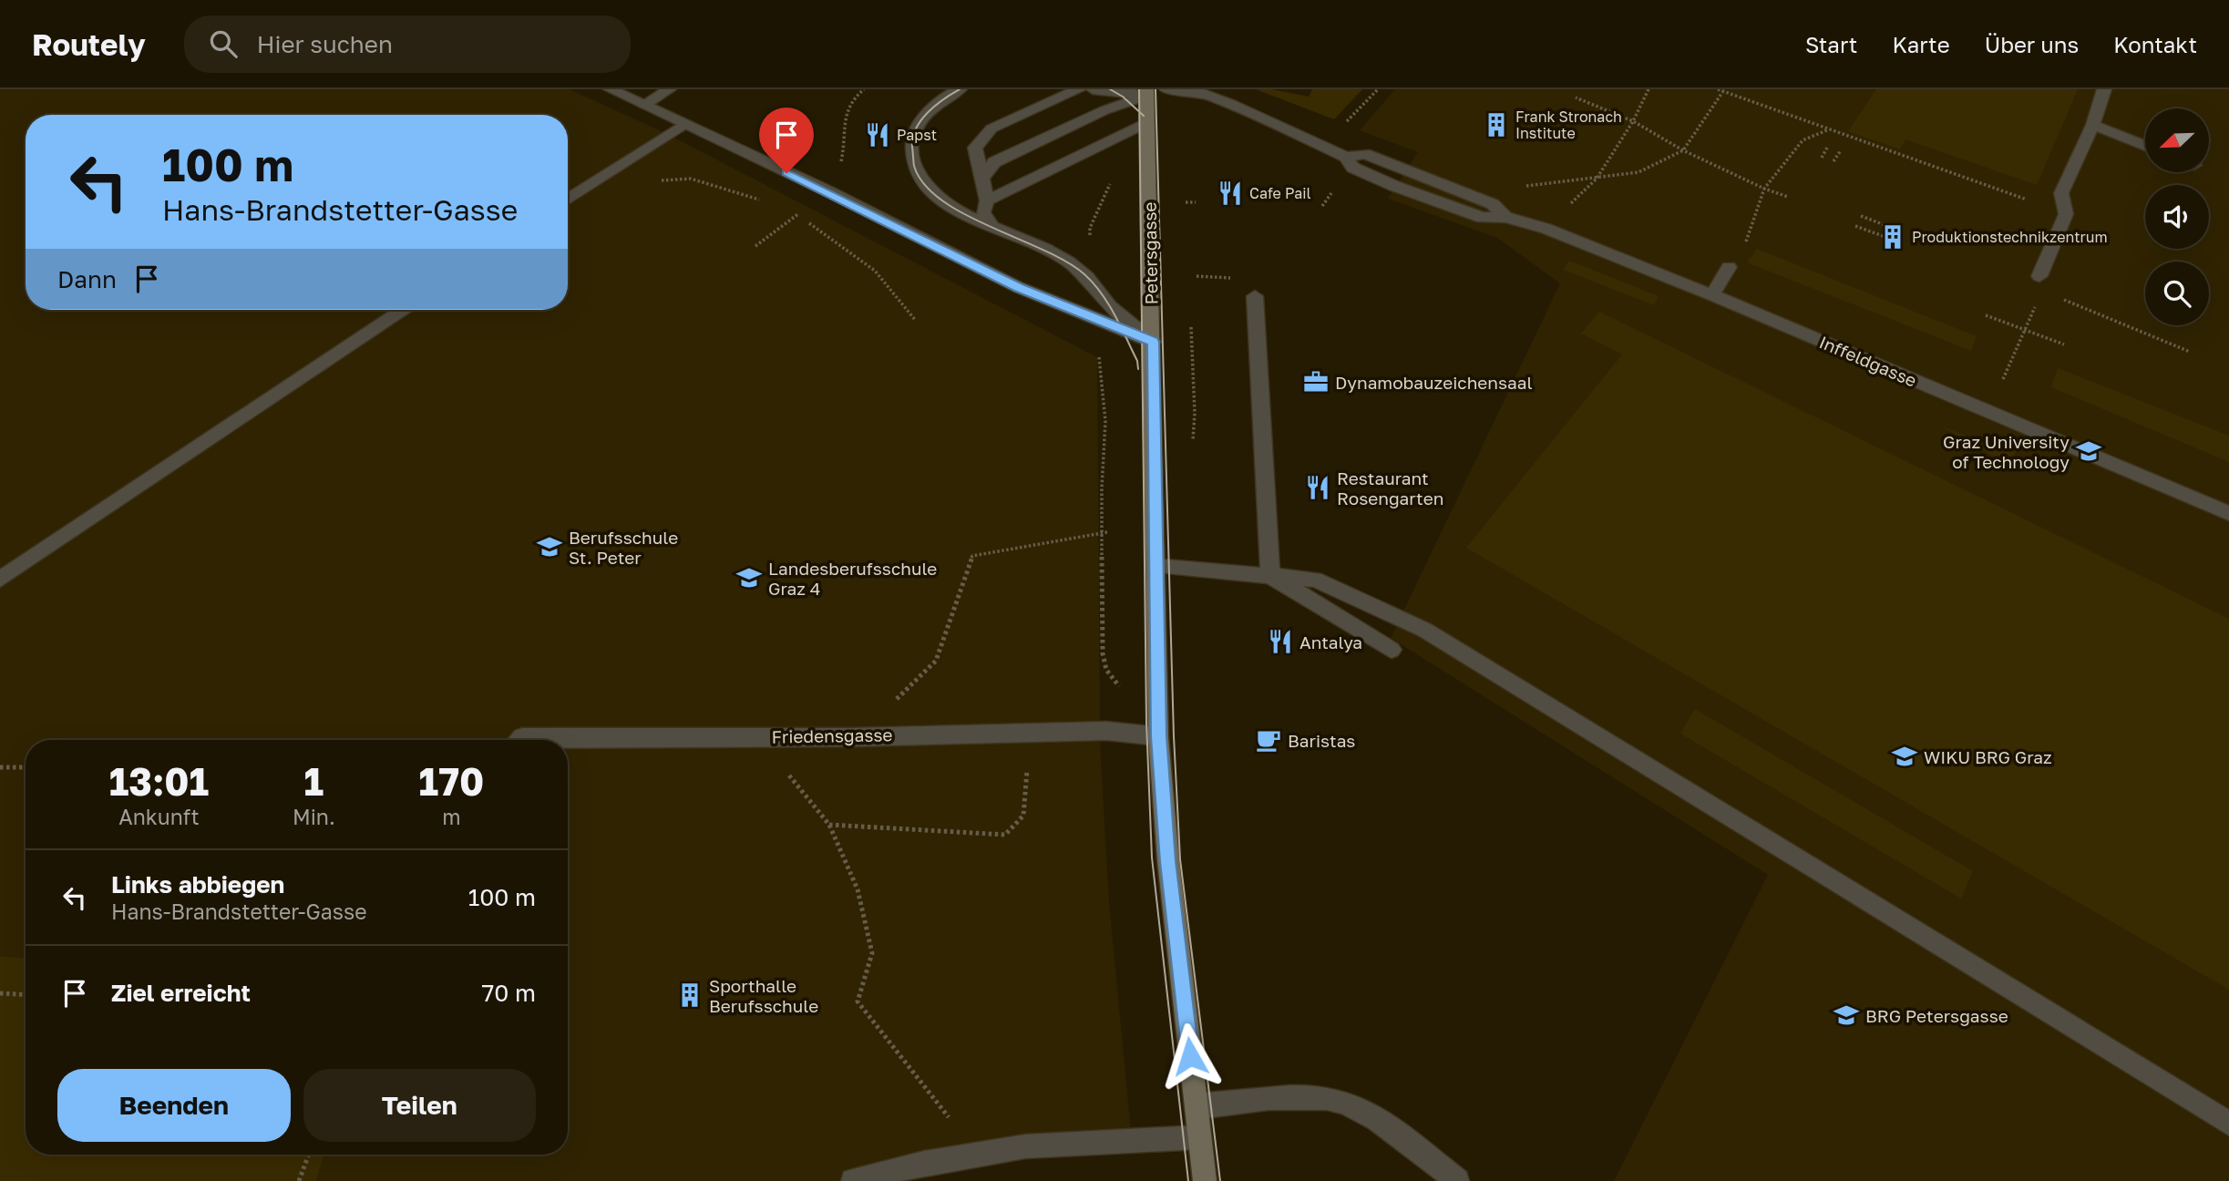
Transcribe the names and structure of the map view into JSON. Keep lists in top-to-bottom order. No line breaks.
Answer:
{"streets":{"main road":["Petersgasse"],"street":["Inffeldgasse","Friedensgasse"]},"crossings":[["Petersgasse","Friedensgasse"]],"places":{"building":["Frank Stronach Institute","Produktionstechnikzentrum","Sporthalle Berufsschule"],"restaurant":["Papst","Cafe Pail","Restaurant Rosengarten","Antalya"],"office":["Dynamobauzeichensaal"],"school or university":["Graz University of Technology","Berufsschule St. Peter","Landesberufsschule Graz 4","WIKU BRG Graz","BRG Petersgasse"],"cafe":["Baristas"]},"north":"bottom left","page":{"header":"Routely","search":"Hier suchen","nav":["Start","Karte","Über uns","Kontakt"],"turn":["100 m","Hans-Brandstetter-Gasse"],"then":"Dann","eta":["13:01","Ankunft","1","Min.","170","m"],"list":[{"name":"Links abbiegen","note":"Hans-Brandstetter-Gasse","value":"100 m"},{"name":"Ziel erreicht","value":"70 m"}],"buttons":["Beenden","Teilen"]}}
